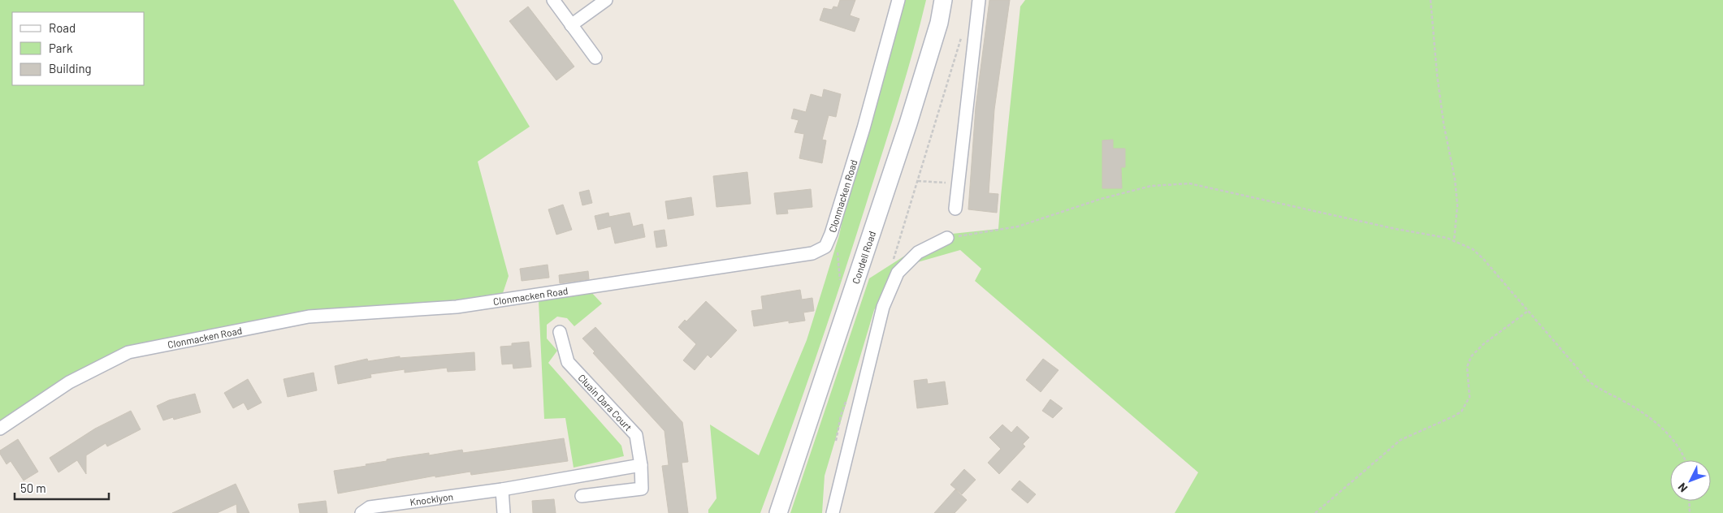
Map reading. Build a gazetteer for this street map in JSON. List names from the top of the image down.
{
  "streets": {
    "main road": ["Condell Road"],
    "street": ["Clonmacken Road", "Cluain Dara Court", "Knocklyon"]
  },
  "crossings": [
    ["Cluain Dara Court", "Knocklyon"]
  ],
  "legend": ["Road", "Park", "Building"],
  "scale_bar": "50 m",
  "north": "bottom left"
}
